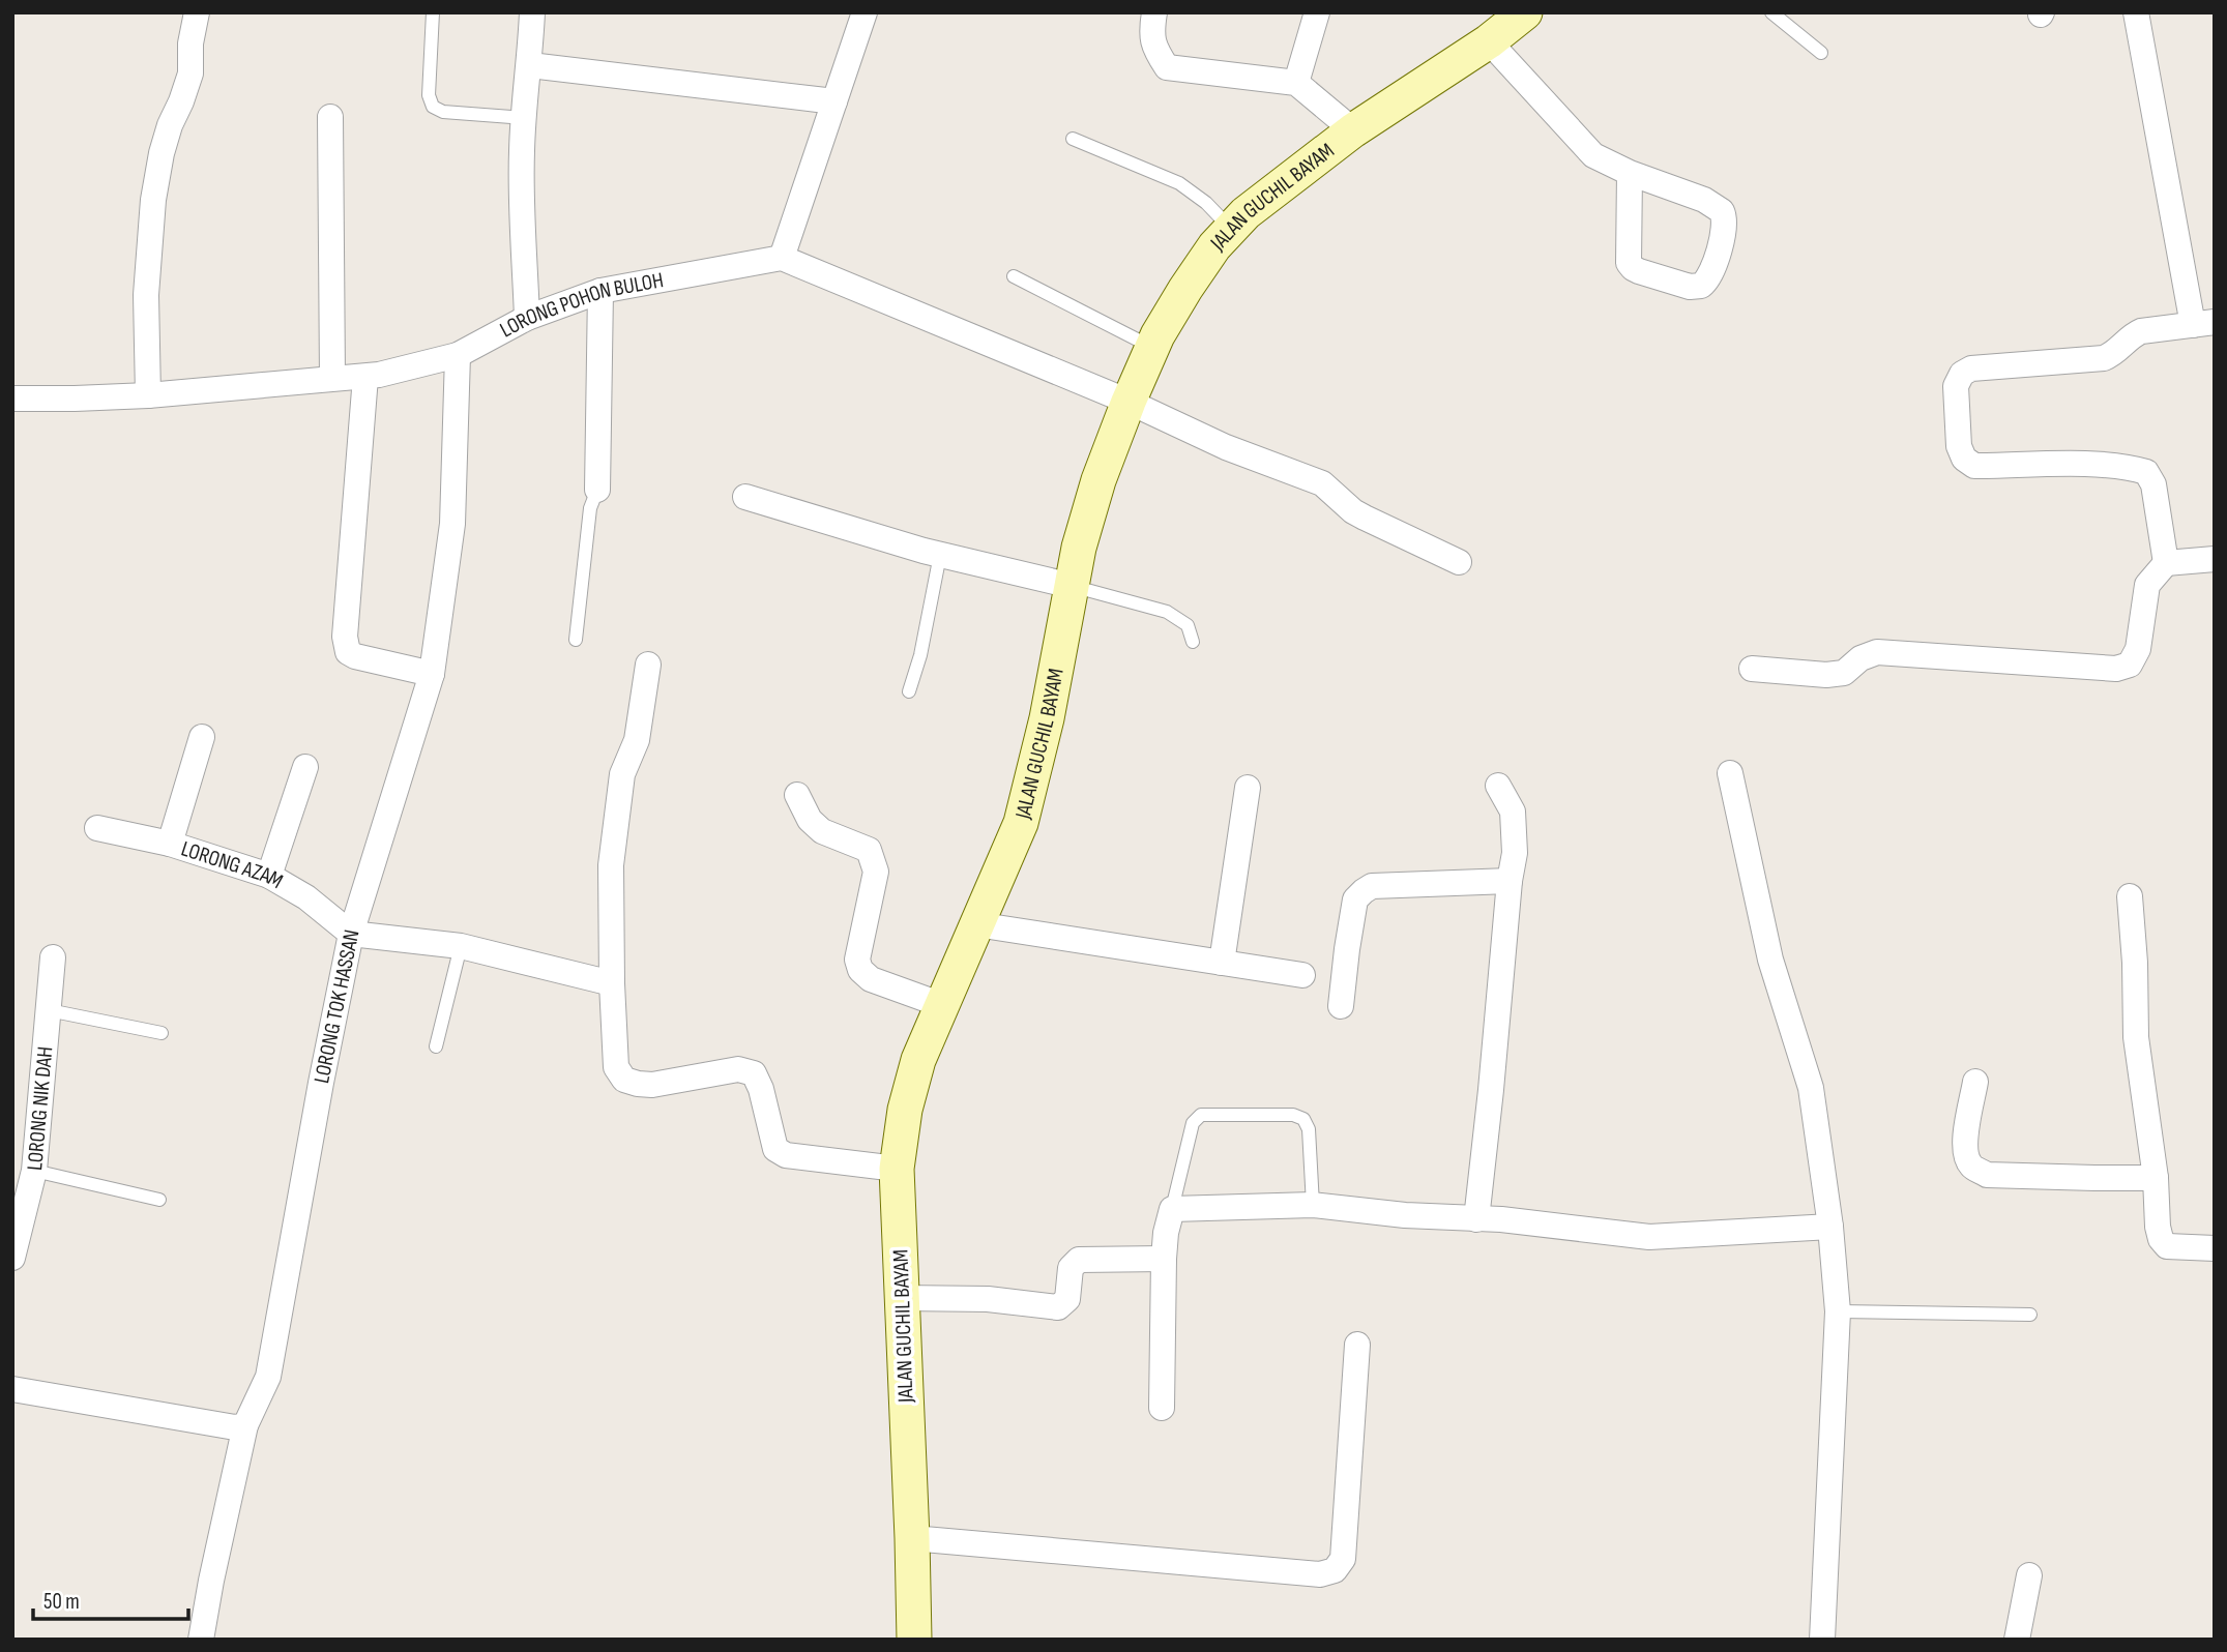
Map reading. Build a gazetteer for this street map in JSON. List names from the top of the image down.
{
  "streets": {
    "main road": ["JALAN GUCHIL BAYAM"],
    "street": [
      "LORONG POHON BULOH",
      "LORONG AZAM",
      "LORONG TOK HASSAN",
      "LORONG NIK DAH"
    ]
  },
  "crossings": [
    ["LORONG POHON BULOH", "LORONG TOK HASSAN"],
    ["LORONG AZAM", "LORONG TOK HASSAN"]
  ],
  "scale_bar": "50 m"
}
